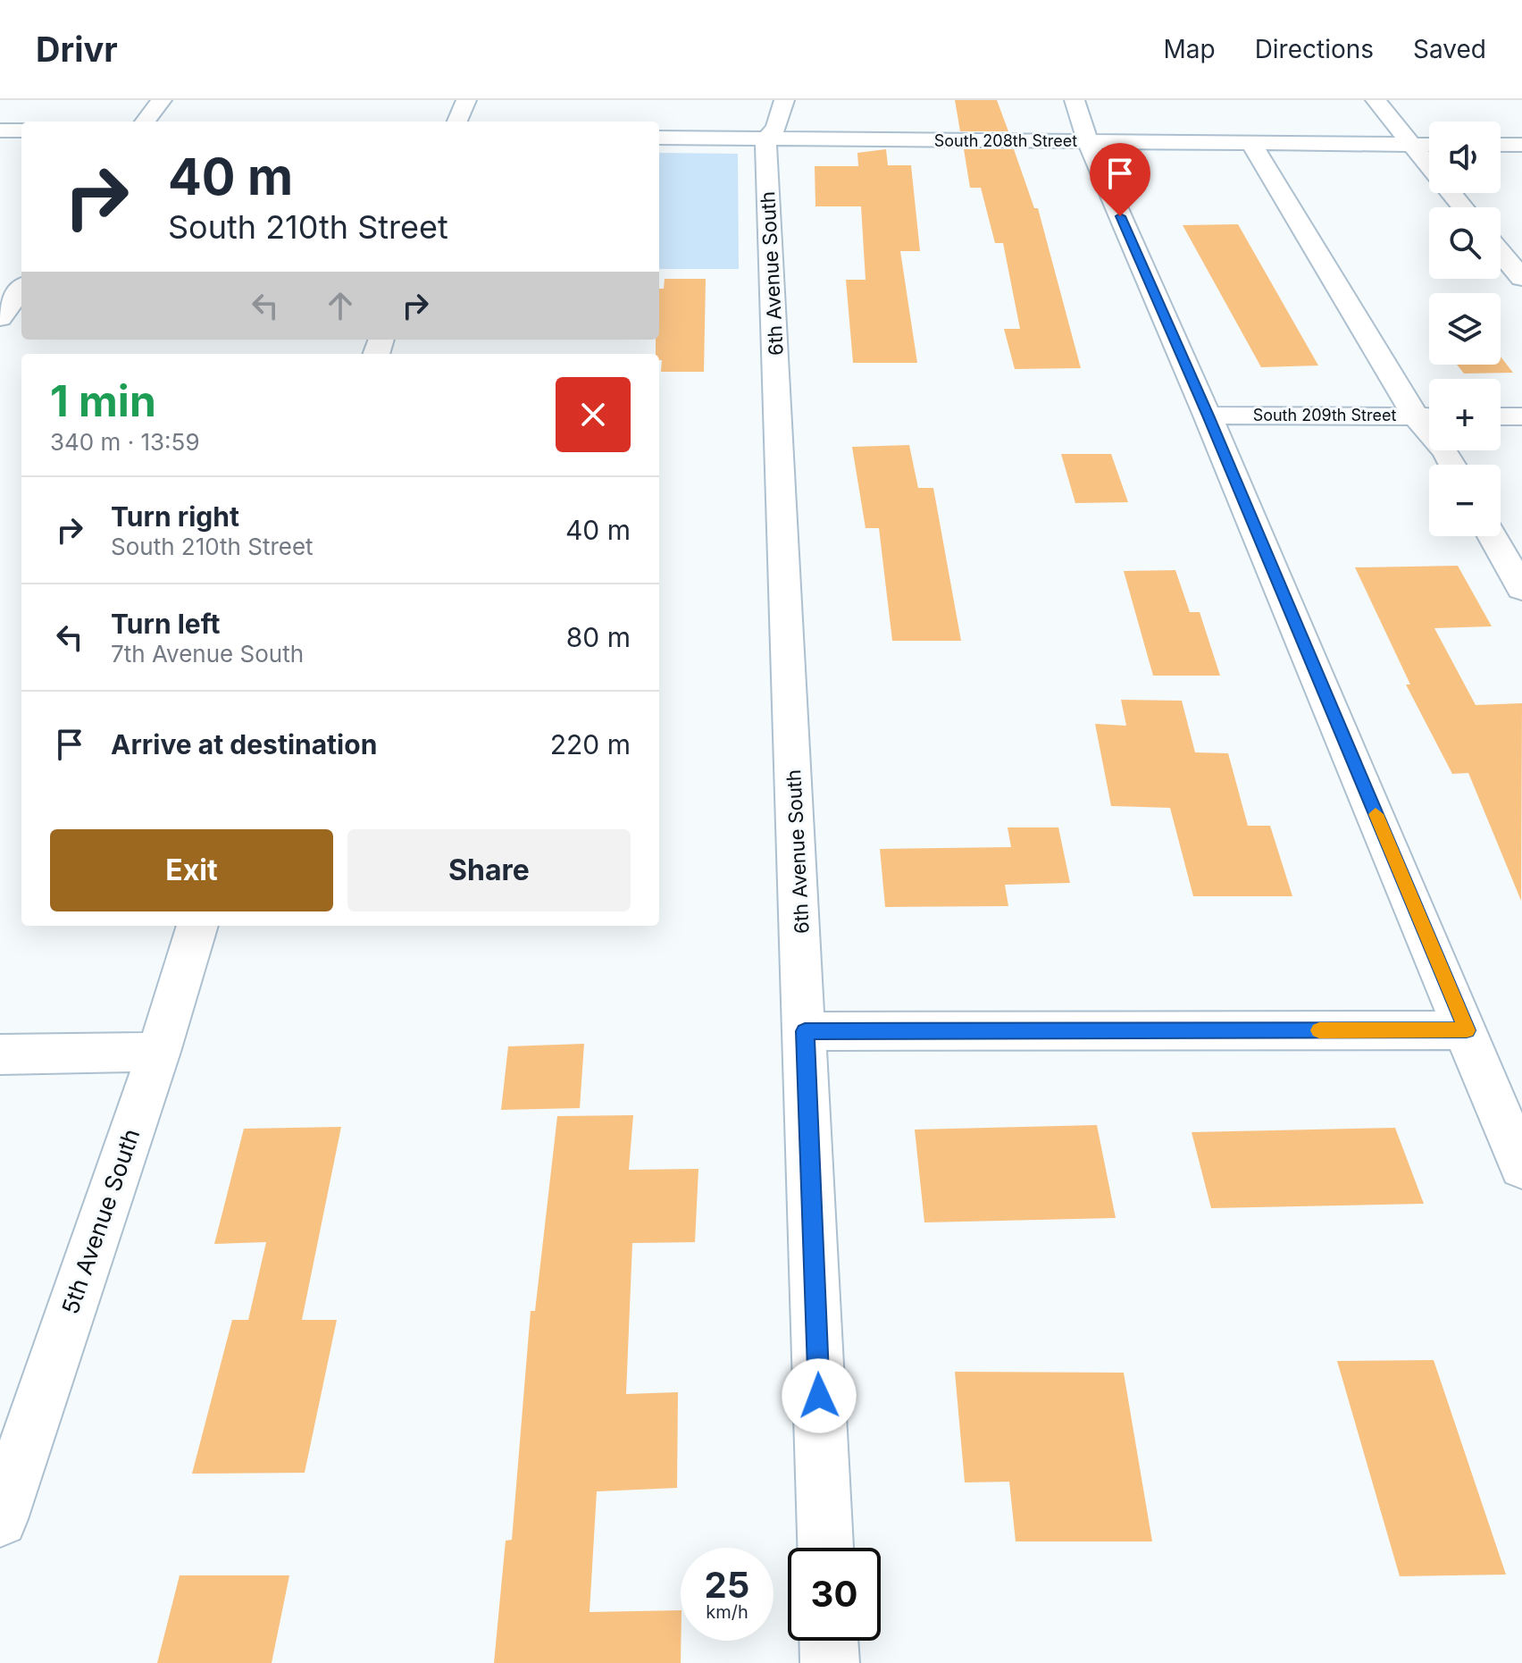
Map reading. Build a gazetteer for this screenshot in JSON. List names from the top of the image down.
{
  "streets": {
    "street": [
      "South 208th Street",
      "6th Avenue South",
      "South 209th Street",
      "5th Avenue South"
    ]
  },
  "crossings": [
    ["South 208th Street", "6th Avenue South"]
  ],
  "page": {
    "header": "Drivr",
    "nav": ["Map", "Directions", "Saved"],
    "map_buttons": ["+", "−"],
    "turn": ["40 m", "South 210th Street"],
    "heading": ["1 min", "340 m · 13:59"],
    "list": [
      {
        "name": "Turn right",
        "note": "South 210th Street",
        "value": "40 m"
      },
      {
        "name": "Turn left",
        "note": "7th Avenue South",
        "value": "80 m"
      },
      {
        "name": "Arrive at destination",
        "value": "220 m"
      }
    ],
    "buttons": ["Exit", "Share"],
    "speed": "25 km/h",
    "limit": "30"
  }
}
